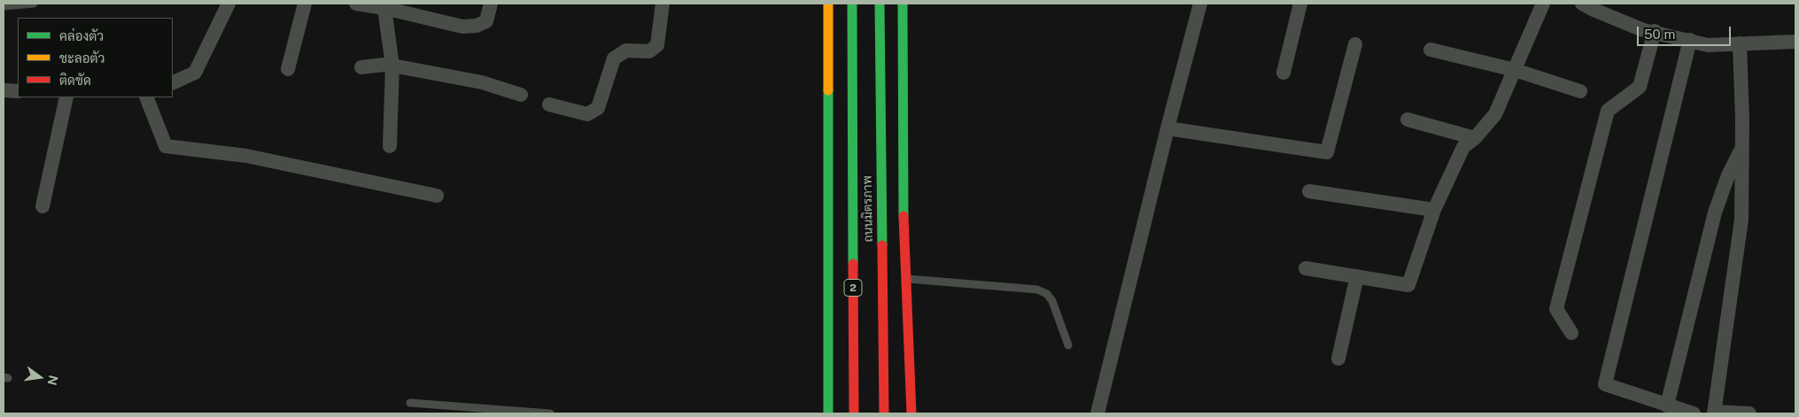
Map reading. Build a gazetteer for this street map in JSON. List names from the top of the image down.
{
  "streets": {
    "highway": ["ถนนมิตรภาพ", "2"]
  },
  "legend": ["คล่องตัว", "ชะลอตัว", "ติดขัด"],
  "scale_bar": "50 m",
  "north": "right"
}
